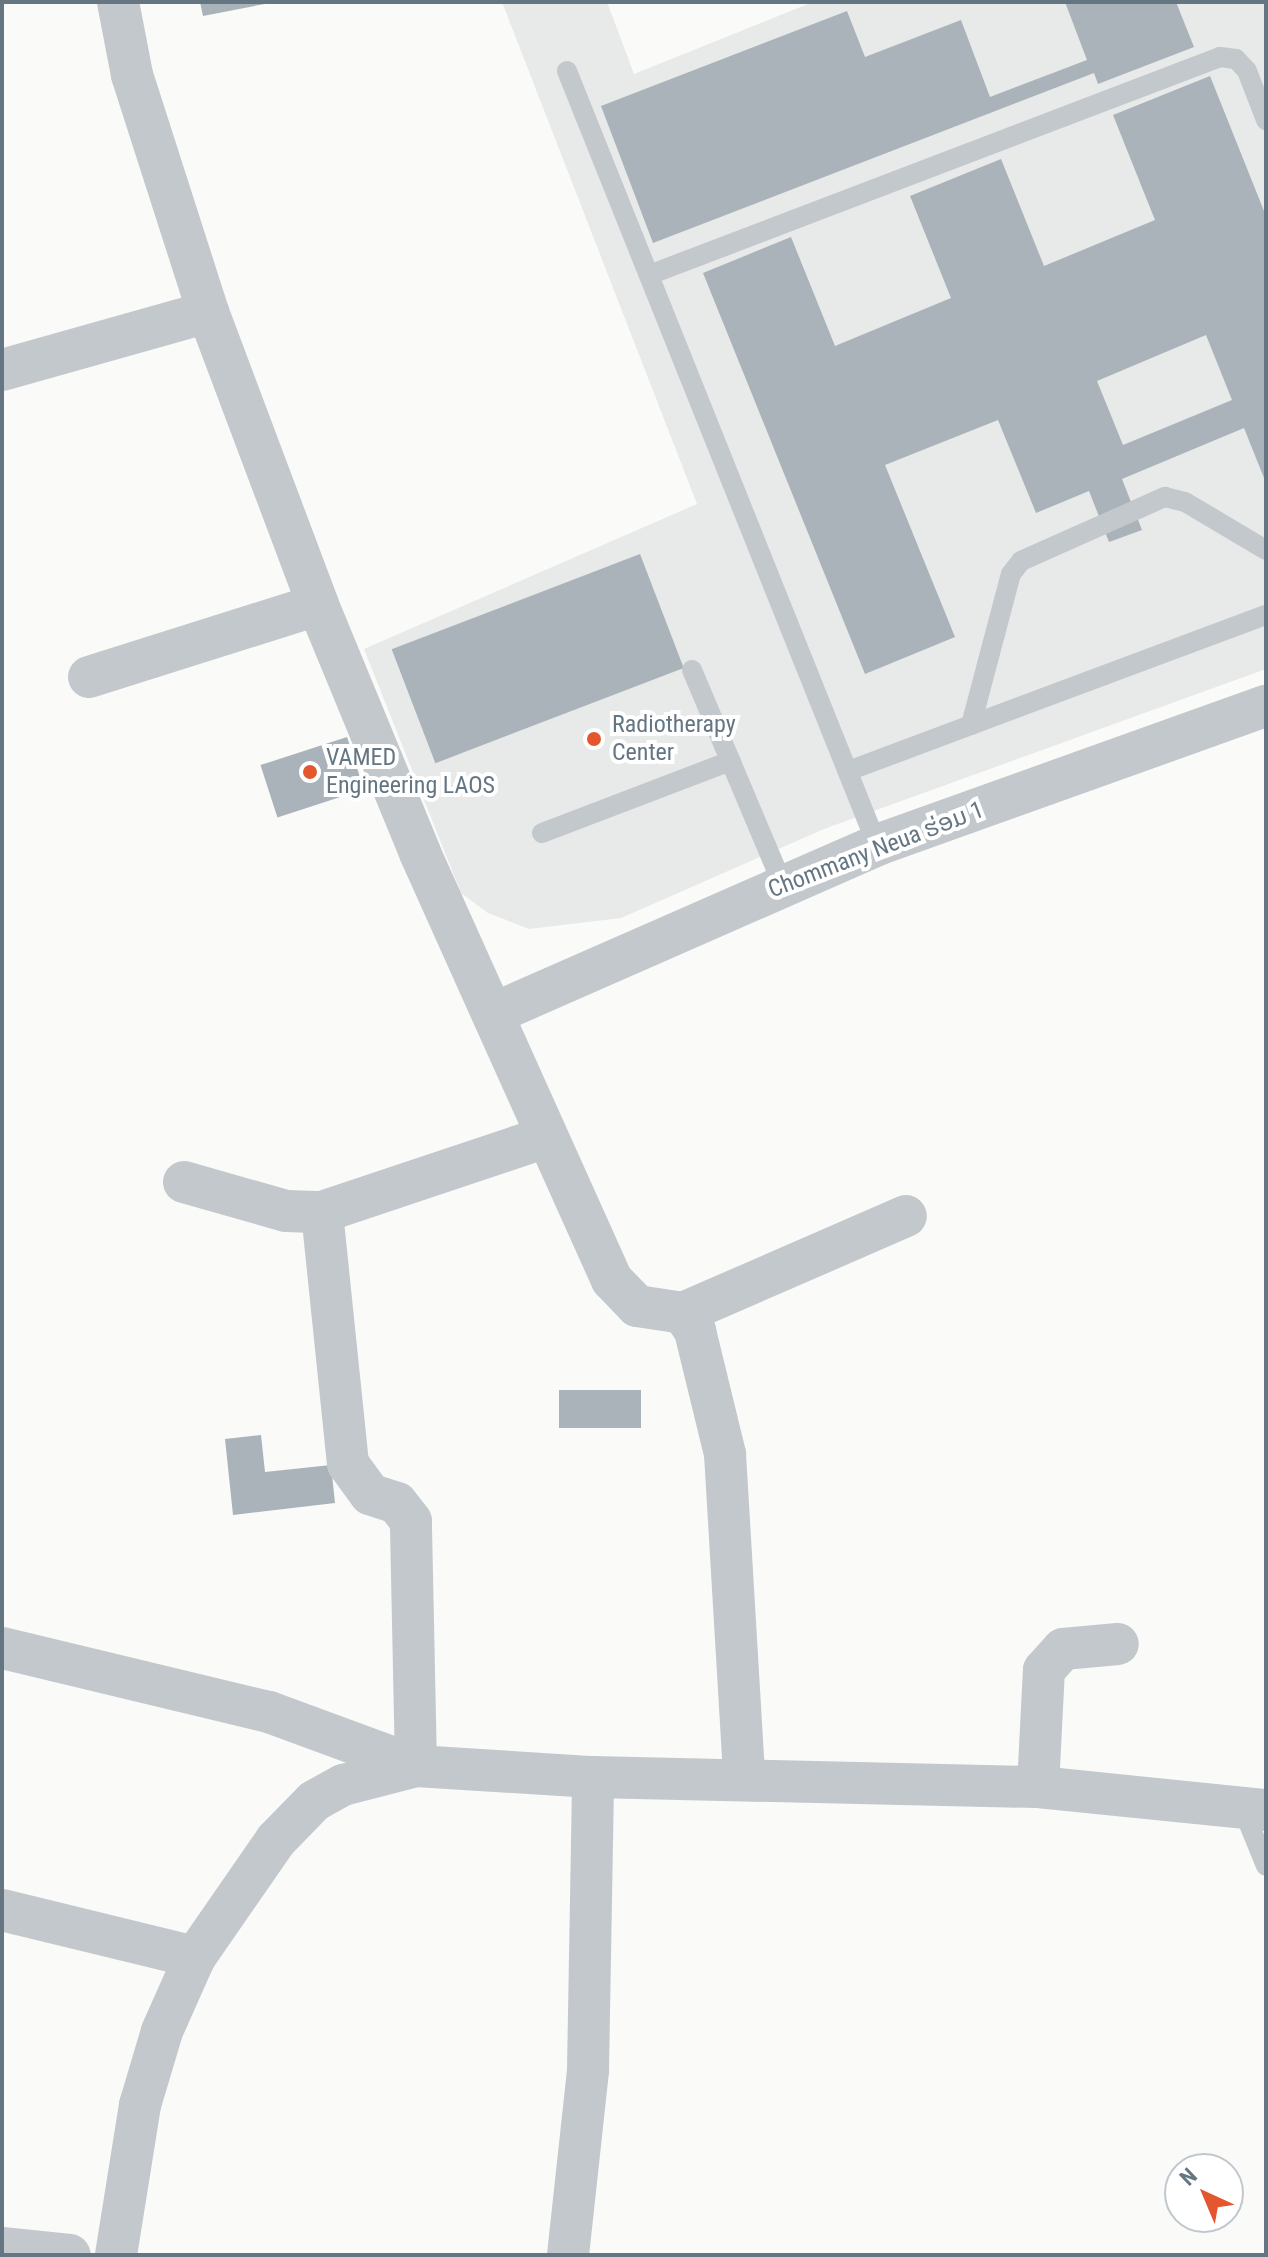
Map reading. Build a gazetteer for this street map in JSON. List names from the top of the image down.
{
  "streets": {
    "street": ["Chommany Neua ຮ່ອມ 1"]
  },
  "places": ["Radiotherapy Center", "VAMED Engineering LAOS"],
  "north": "top left"
}
